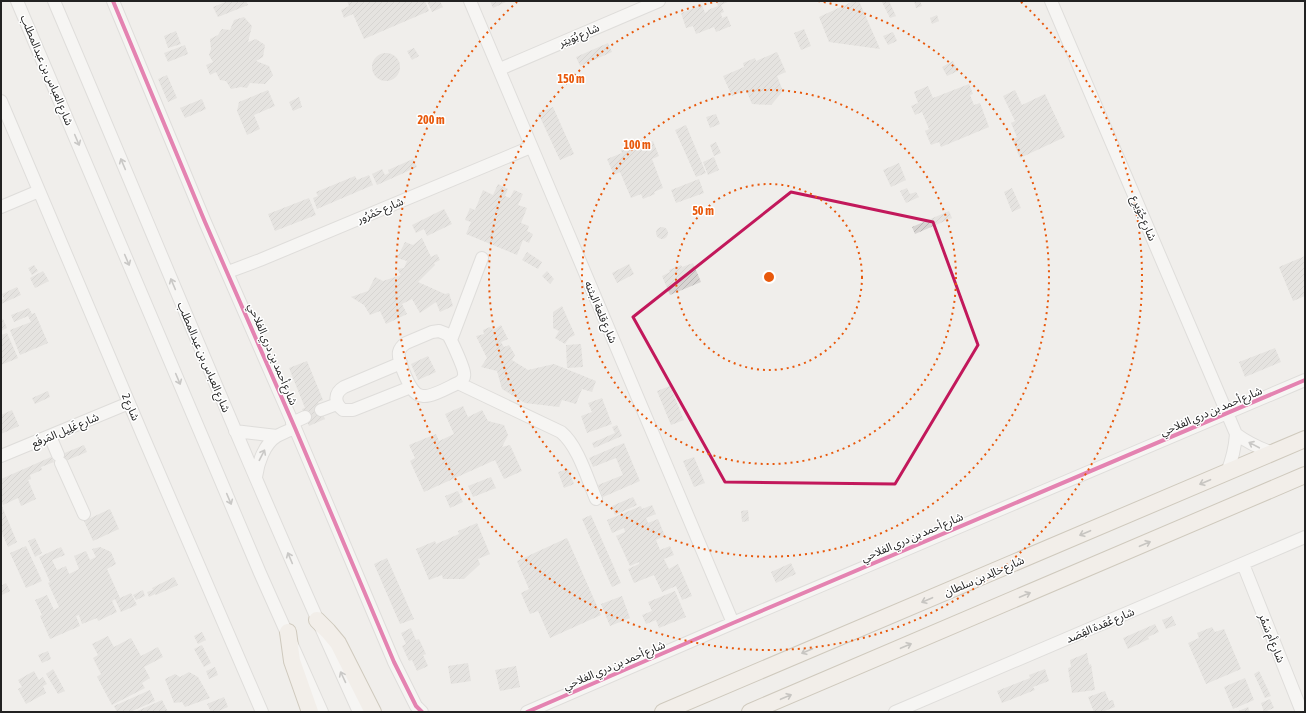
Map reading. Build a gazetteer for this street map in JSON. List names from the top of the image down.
{
  "streets": {
    "main road": ["شارع خالِد بن سلطان"],
    "street": [
      "شارع بُوَيتِر",
      "شارع العباس بن عبدالمطلب",
      "شارع حَمْرُور",
      "شارع جُوَيرِع",
      "شارع قلعة البثنه",
      "شارع أحمد بن دري الفلاحي",
      "شارع 2",
      "شارع غَلِيل المَرفَع",
      "شارع عُقدة القِصَد",
      "شارع أم سَمُر"
    ]
  },
  "crossings": [
    ["شارع بُوَيتِر", "شارع قلعة البثنه"],
    ["شارع حَمْرُور", "شارع قلعة البثنه"],
    ["شارع حَمْرُور", "شارع أحمد بن دري الفلاحي"],
    ["شارع جُوَيرِع", "شارع أحمد بن دري الفلاحي"],
    ["شارع قلعة البثنه", "شارع أحمد بن دري الفلاحي"],
    ["شارع 2", "شارع غَلِيل المَرفَع"],
    ["شارع عُقدة القِصَد", "شارع أم سَمُر"]
  ],
  "rings": [
    "150 m",
    "200 m",
    "100 m",
    "50 m"
  ]
}
